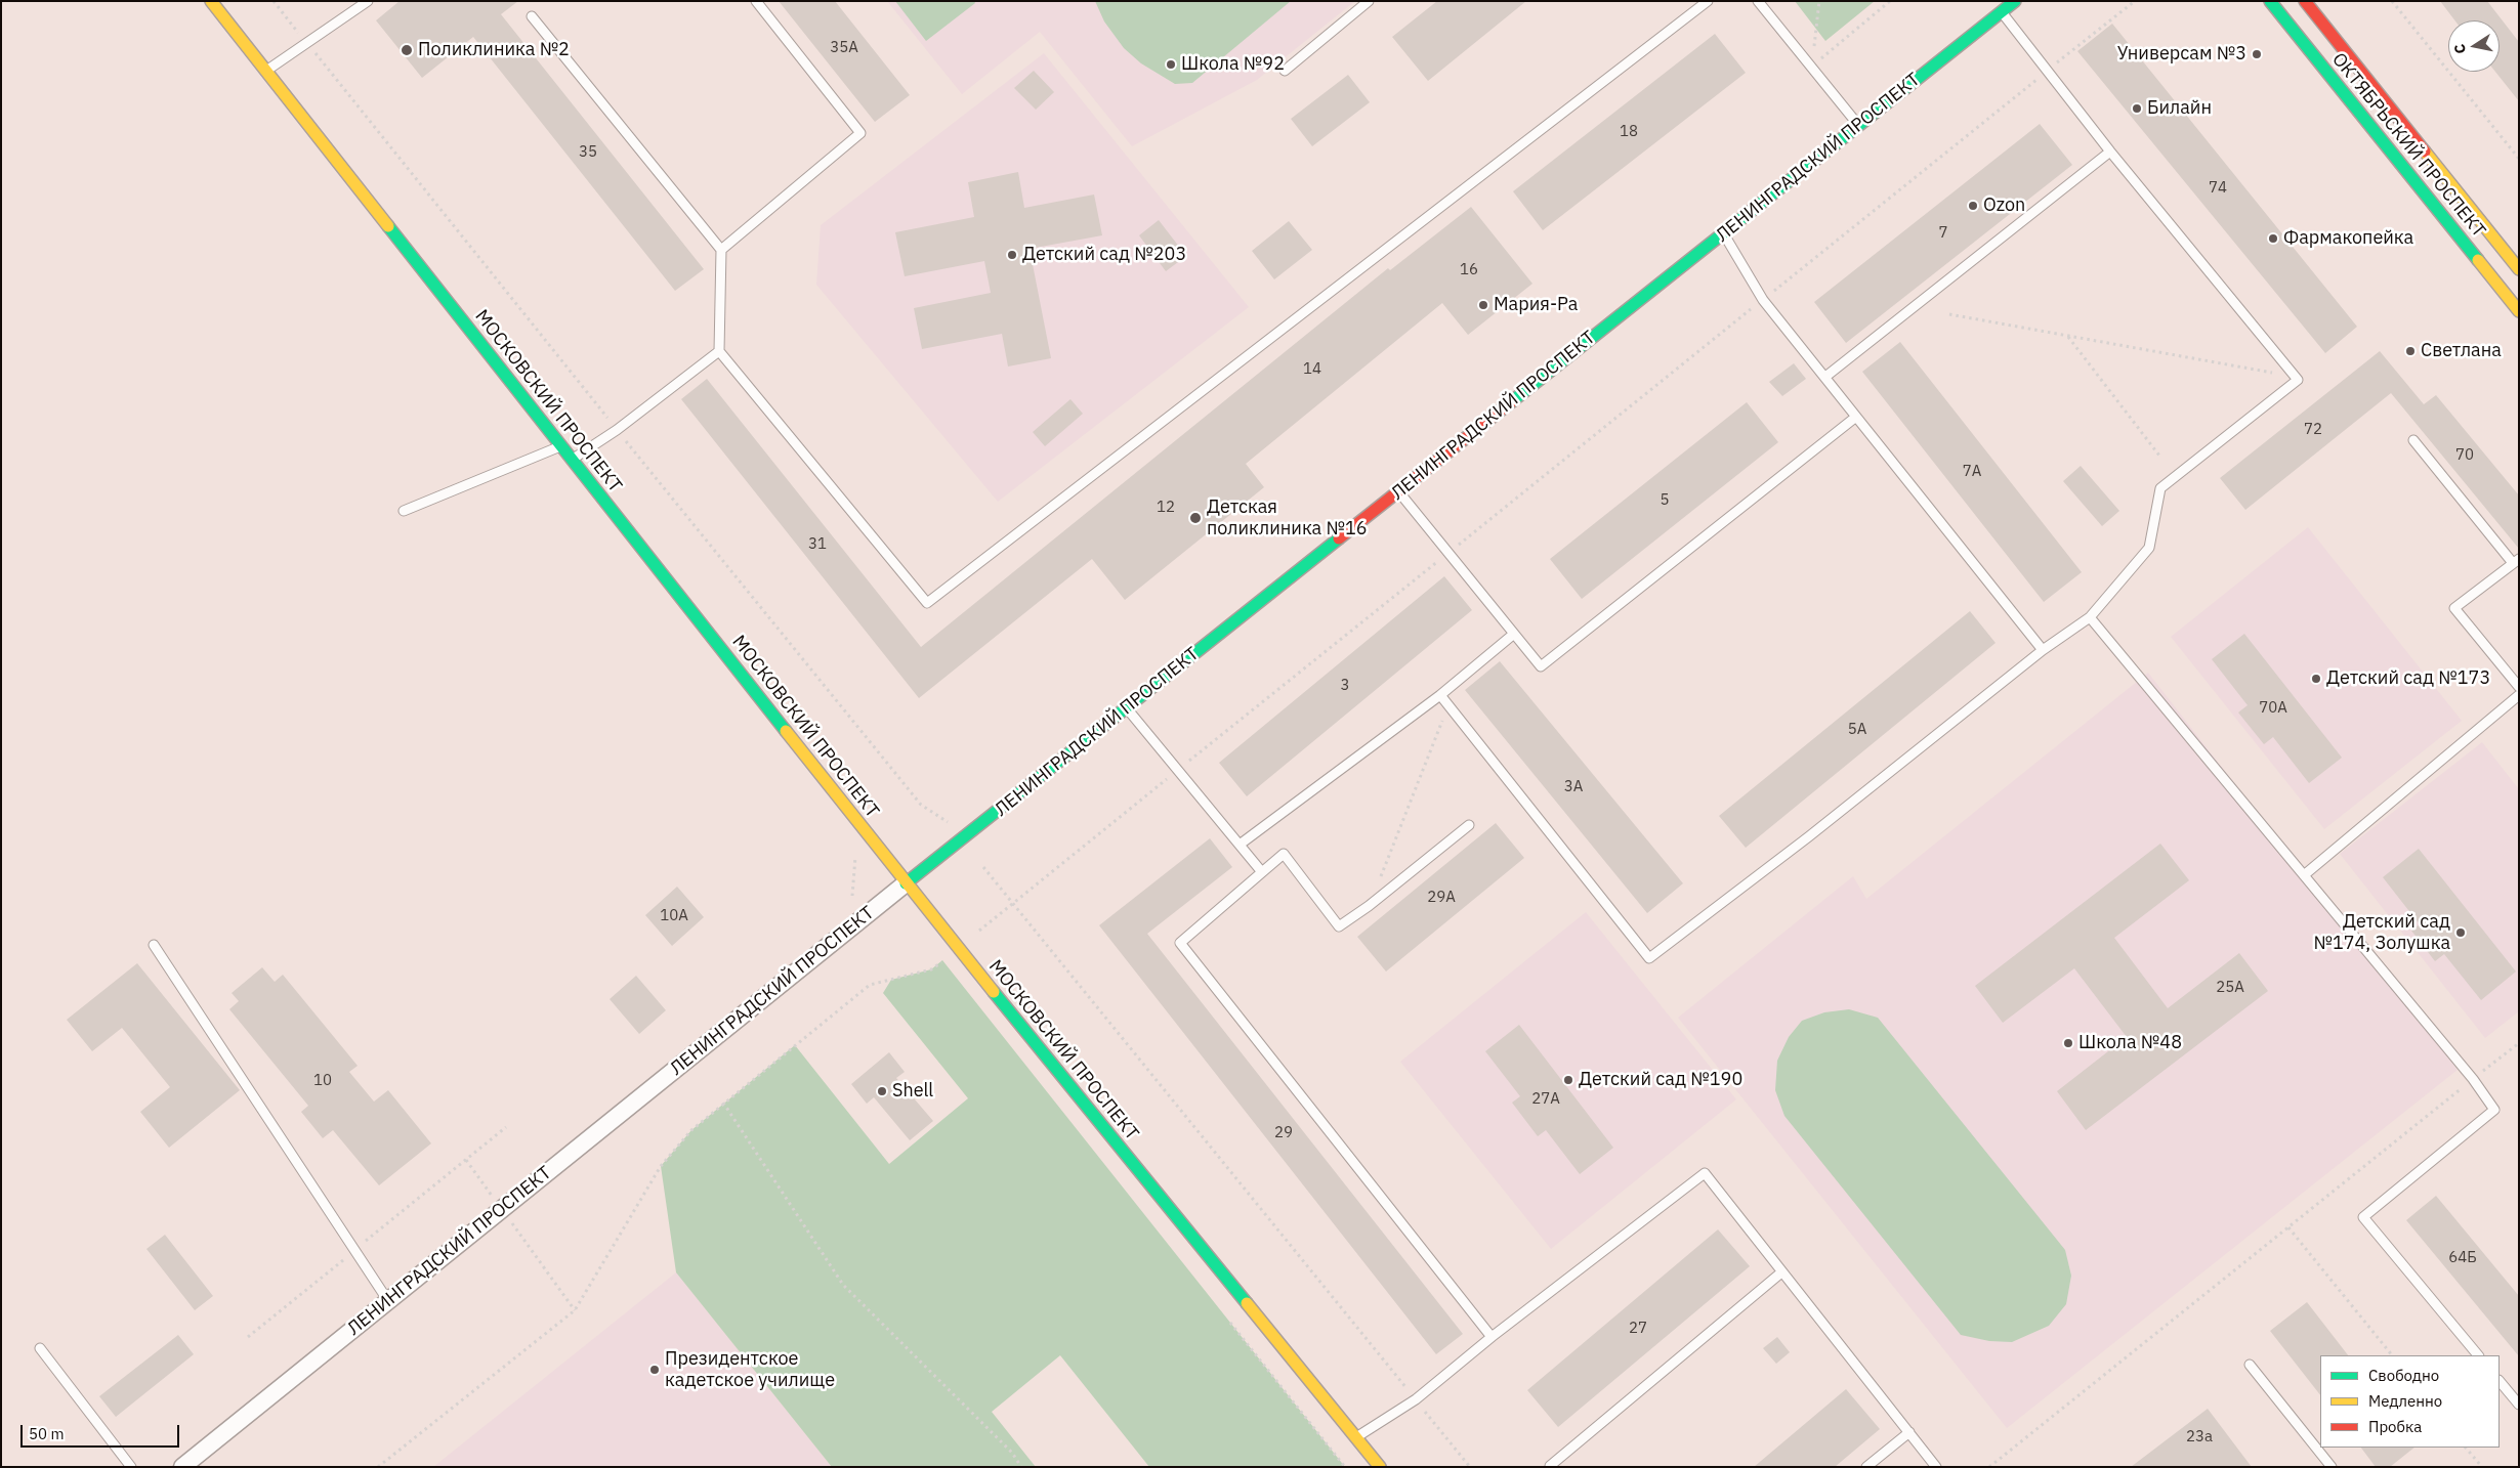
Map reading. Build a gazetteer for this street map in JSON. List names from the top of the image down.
{
  "streets": {
    "street": ["ОКТЯБРЬСКИЙ ПРОСПЕКТ", "ЛЕНИНГРАДСКИЙ ПРОСПЕКТ", "МОСКОВСКИЙ ПРОСПЕКТ"]
  },
  "crossings": [
    ["ЛЕНИНГРАДСКИЙ ПРОСПЕКТ", "МОСКОВСКИЙ ПРОСПЕКТ"]
  ],
  "places": [
    "Поликлиника №2",
    "Универсам №3",
    "Школа №92",
    "Билайн",
    "Ozon",
    "Фармакопейка",
    "Детский сад №203",
    "Мария-Ра",
    "Светлана",
    "Детская поликлиника №16",
    "Детский сад №173",
    "Детский сад №174, Золушка",
    "Школа №48",
    "Детский сад №190",
    "Shell",
    "Президентское кадетское училище"
  ],
  "house_numbers": [
    "35А",
    "18",
    "35",
    "74",
    "7",
    "16",
    "14",
    "72",
    "70",
    "7А",
    "5",
    "12",
    "31",
    "3",
    "70А",
    "5А",
    "3А",
    "29А",
    "10А",
    "25А",
    "10",
    "27А",
    "29",
    "64Б",
    "27",
    "23а"
  ],
  "legend": ["Свободно", "Медленно", "Пробка"],
  "scale_bar": "50 m",
  "north": "left"
}
